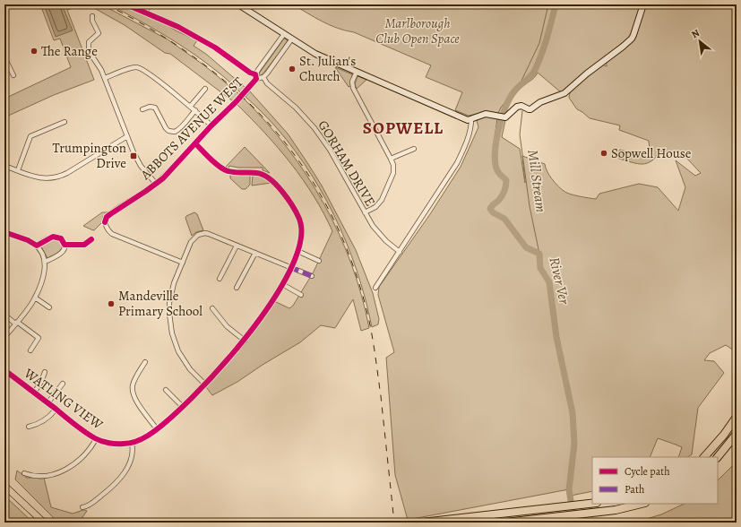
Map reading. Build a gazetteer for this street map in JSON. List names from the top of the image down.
{
  "streets": {
    "street": ["ABBOTS AVENUE WEST", "GORHAM DRIVE", "WATLING VIEW"]
  },
  "districts": ["SOPWELL"],
  "water": ["Mill Stream", "River Ver"],
  "parks": ["Marlborough Club Open Space"],
  "places": {
    "other": [
      "The Range",
      "St. Julian's Church",
      "Sopwell House",
      "Mandeville Primary School"
    ],
    "transit": ["Trumpington Drive"]
  },
  "legend": ["Cycle path", "Path"],
  "north": "top left"
}
